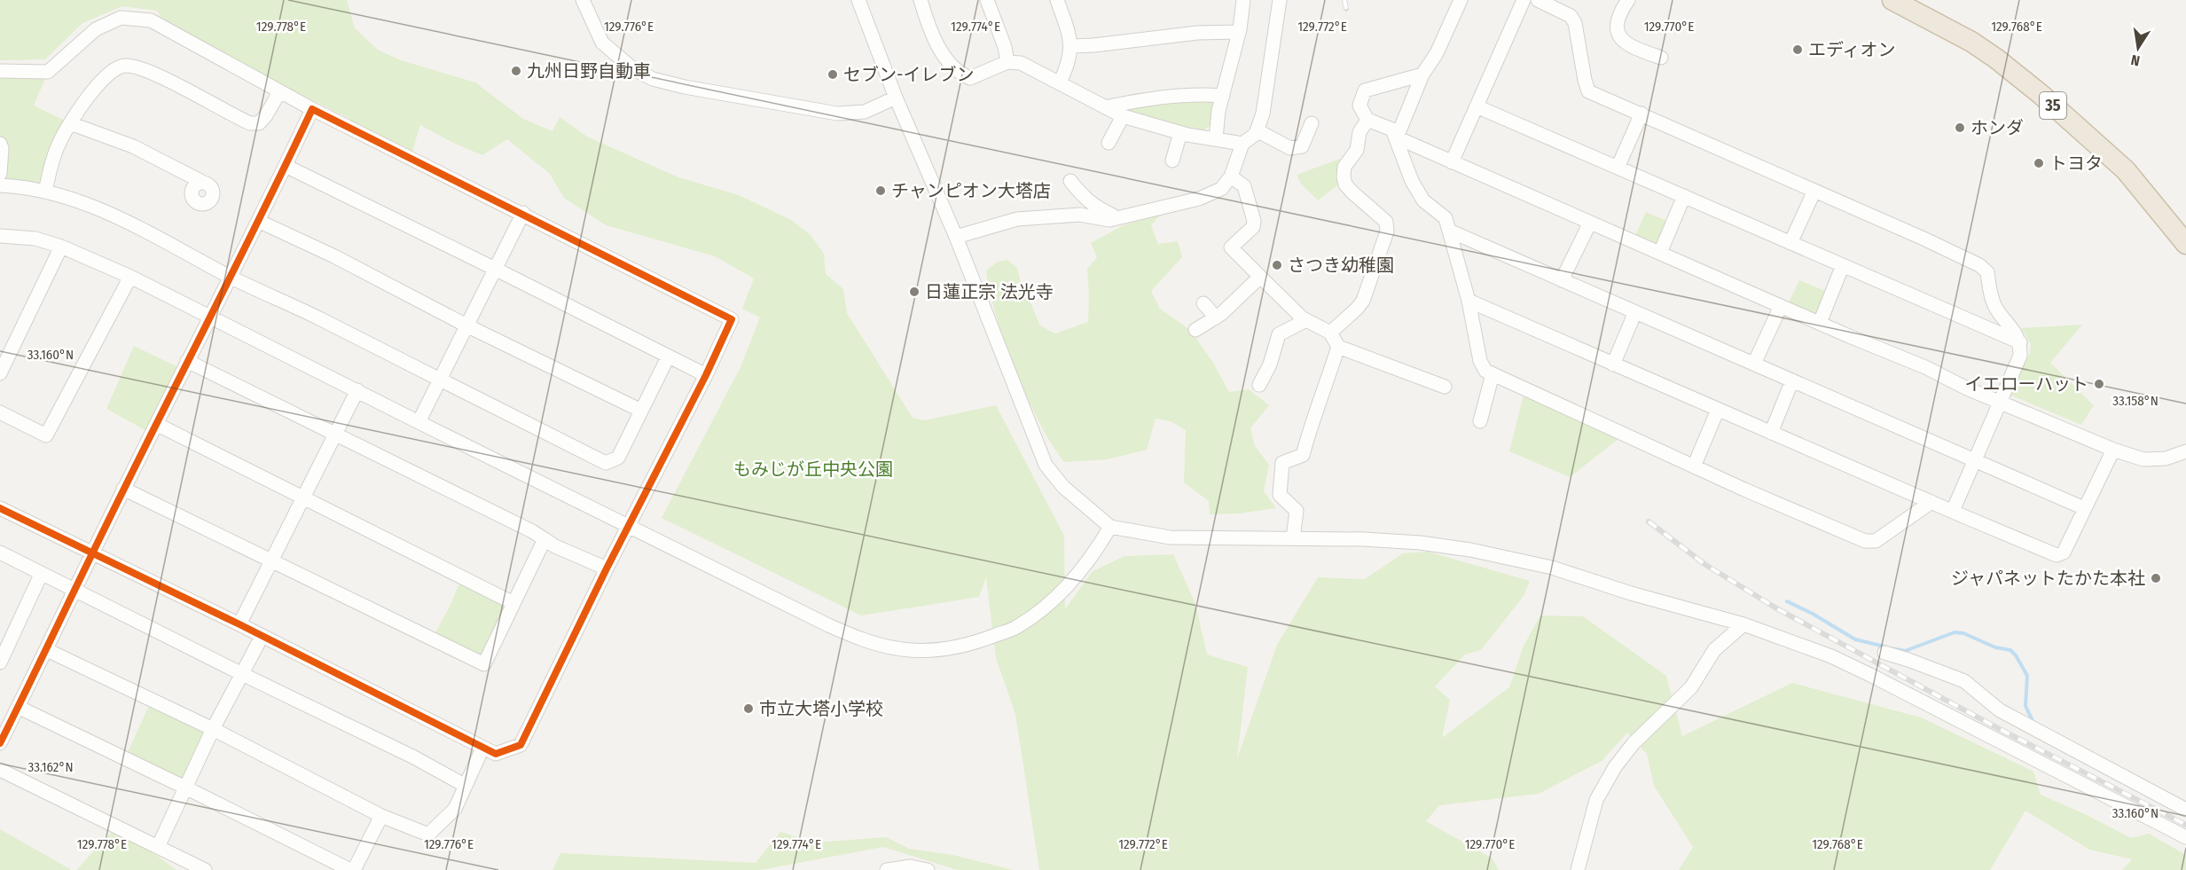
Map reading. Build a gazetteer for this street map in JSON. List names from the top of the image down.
{
  "streets": {
    "highway": ["35"]
  },
  "parks": ["もみじが丘中央公園"],
  "places": [
    "エディオン",
    "九州日野自動車",
    "セブン-イレブン",
    "ホンダ",
    "トヨタ",
    "チャンピオン大塔店",
    "さつき幼稚園",
    "日蓮正宗 法光寺",
    "イエローハット",
    "ジャパネットたかた本社",
    "市立大塔小学校"
  ],
  "north": "bottom",
  "coordinates": [
    "129.778°E",
    "129.776°E",
    "129.774°E",
    "129.772°E",
    "129.770°E",
    "129.768°E",
    "33.160°N",
    "33.158°N",
    "33.162°N"
  ]
}
